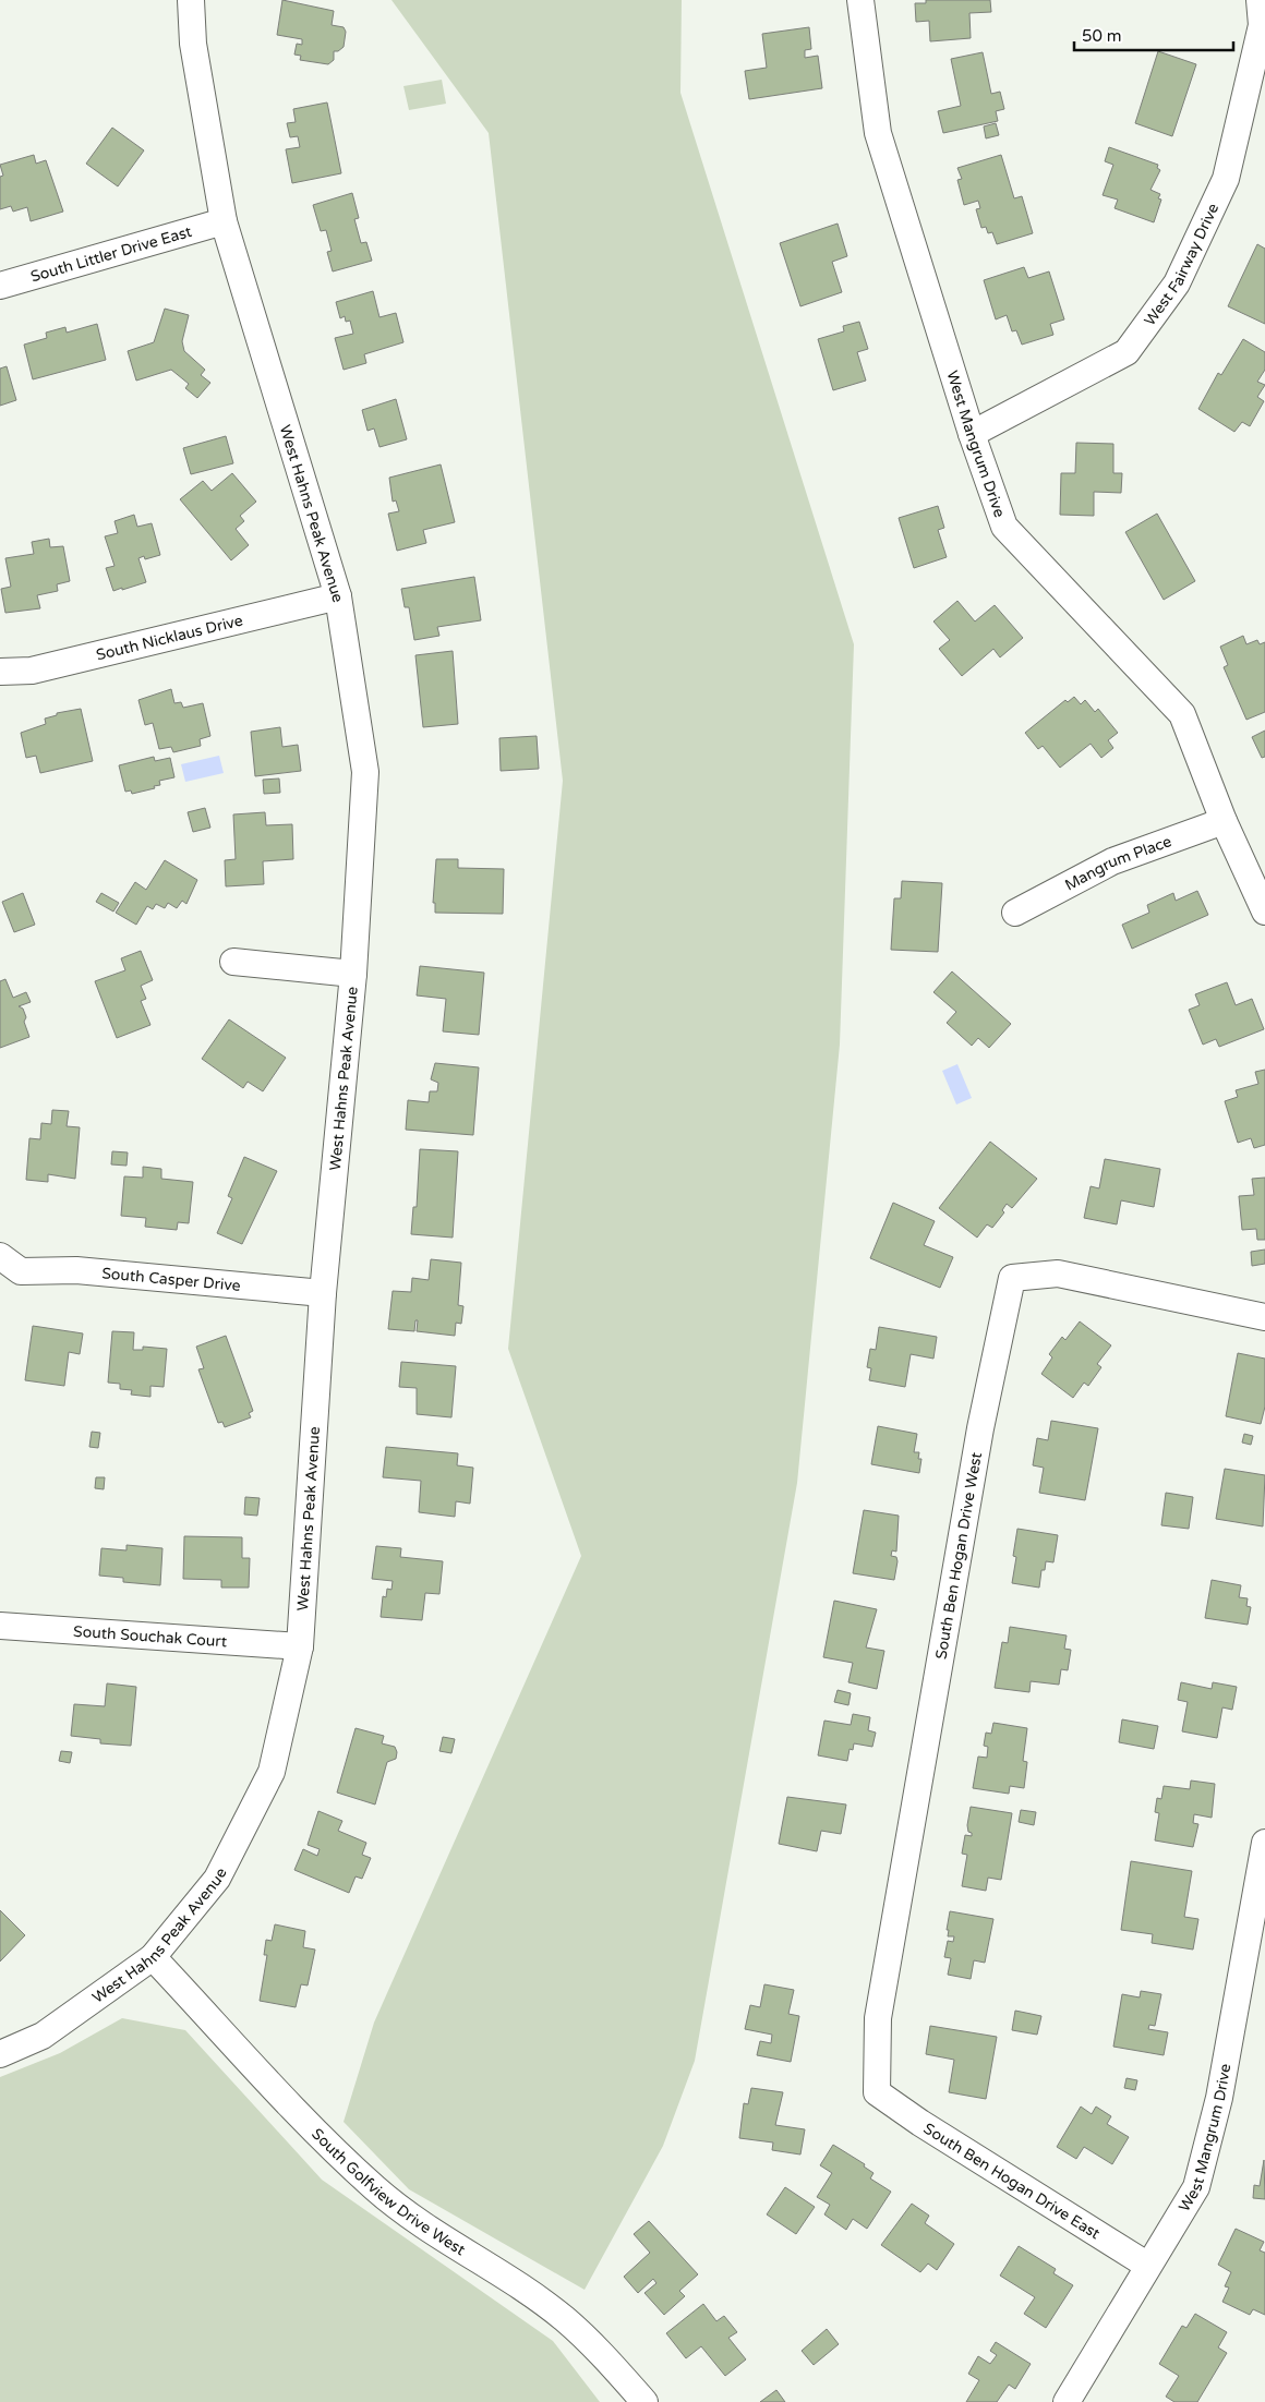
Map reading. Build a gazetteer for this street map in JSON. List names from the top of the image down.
{
  "streets": {
    "street": [
      "South Littler Drive East",
      "West Fairway Drive",
      "West Mangrum Drive",
      "West Hahns Peak Avenue",
      "South Nicklaus Drive",
      "Mangrum Place",
      "South Casper Drive",
      "South Ben Hogan Drive West",
      "South Souchak Court",
      "South Ben Hogan Drive East",
      "South Golfview Drive West"
    ]
  },
  "crossings": [
    ["South Littler Drive East", "West Hahns Peak Avenue"],
    ["West Fairway Drive", "West Mangrum Drive"],
    ["West Mangrum Drive", "Mangrum Place"],
    ["West Mangrum Drive", "South Ben Hogan Drive East"],
    ["West Hahns Peak Avenue", "South Nicklaus Drive"],
    ["West Hahns Peak Avenue", "South Casper Drive"],
    ["West Hahns Peak Avenue", "South Souchak Court"],
    ["West Hahns Peak Avenue", "South Golfview Drive West"],
    ["South Ben Hogan Drive West", "South Ben Hogan Drive East"]
  ],
  "scale_bar": "50 m"
}
